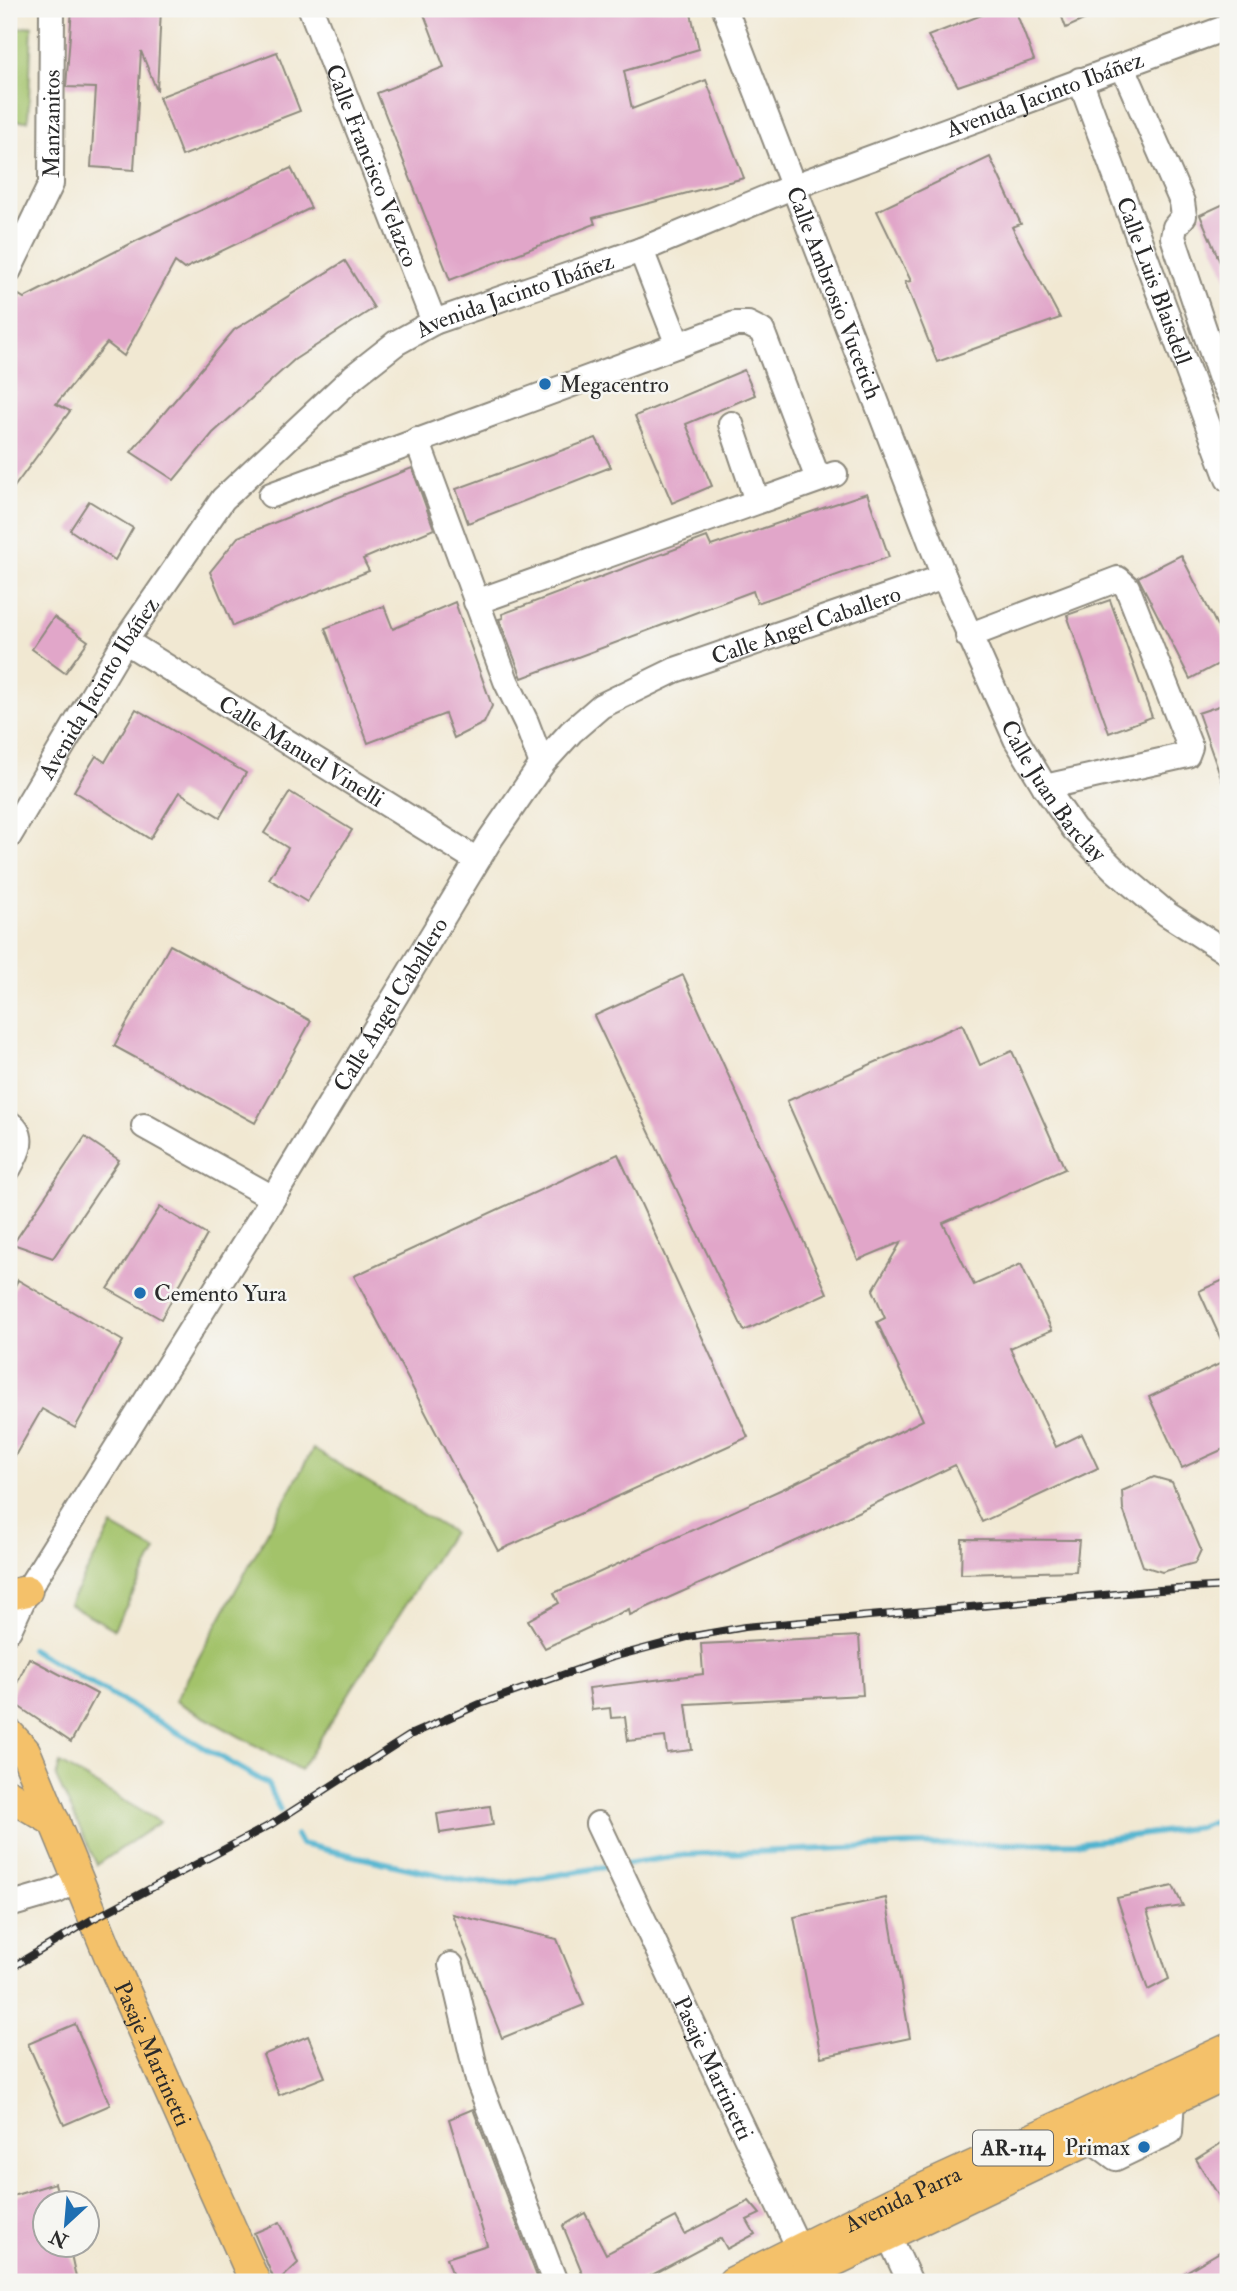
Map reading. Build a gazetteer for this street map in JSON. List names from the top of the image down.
{
  "streets": {
    "main road": ["Pasaje Martinetti", "AR-114", "Avenida Parra"],
    "street": [
      "Avenida Jacinto Ibáñez",
      "Manzanitos",
      "Calle Francisco Velazco",
      "Calle Luis Blaisdell",
      "Calle Ambrosio Vucetich",
      "Calle Ángel Caballero",
      "Calle Manuel Vinelli",
      "Calle Juan Barclay"
    ]
  },
  "crossings": [
    ["Avenida Jacinto Ibáñez", "Calle Francisco Velazco"],
    ["Avenida Jacinto Ibáñez", "Calle Luis Blaisdell"],
    ["Avenida Jacinto Ibáñez", "Calle Ambrosio Vucetich"],
    ["Avenida Jacinto Ibáñez", "Calle Manuel Vinelli"],
    ["Calle Ambrosio Vucetich", "Calle Ángel Caballero"],
    ["Calle Ambrosio Vucetich", "Calle Juan Barclay"],
    ["Calle Ángel Caballero", "Calle Manuel Vinelli"],
    ["Calle Ángel Caballero", "Calle Juan Barclay"],
    ["Pasaje Martinetti", "Avenida Parra"]
  ],
  "places": ["Megacentro", "Cemento Yura", "Primax"],
  "north": "bottom left"
}
